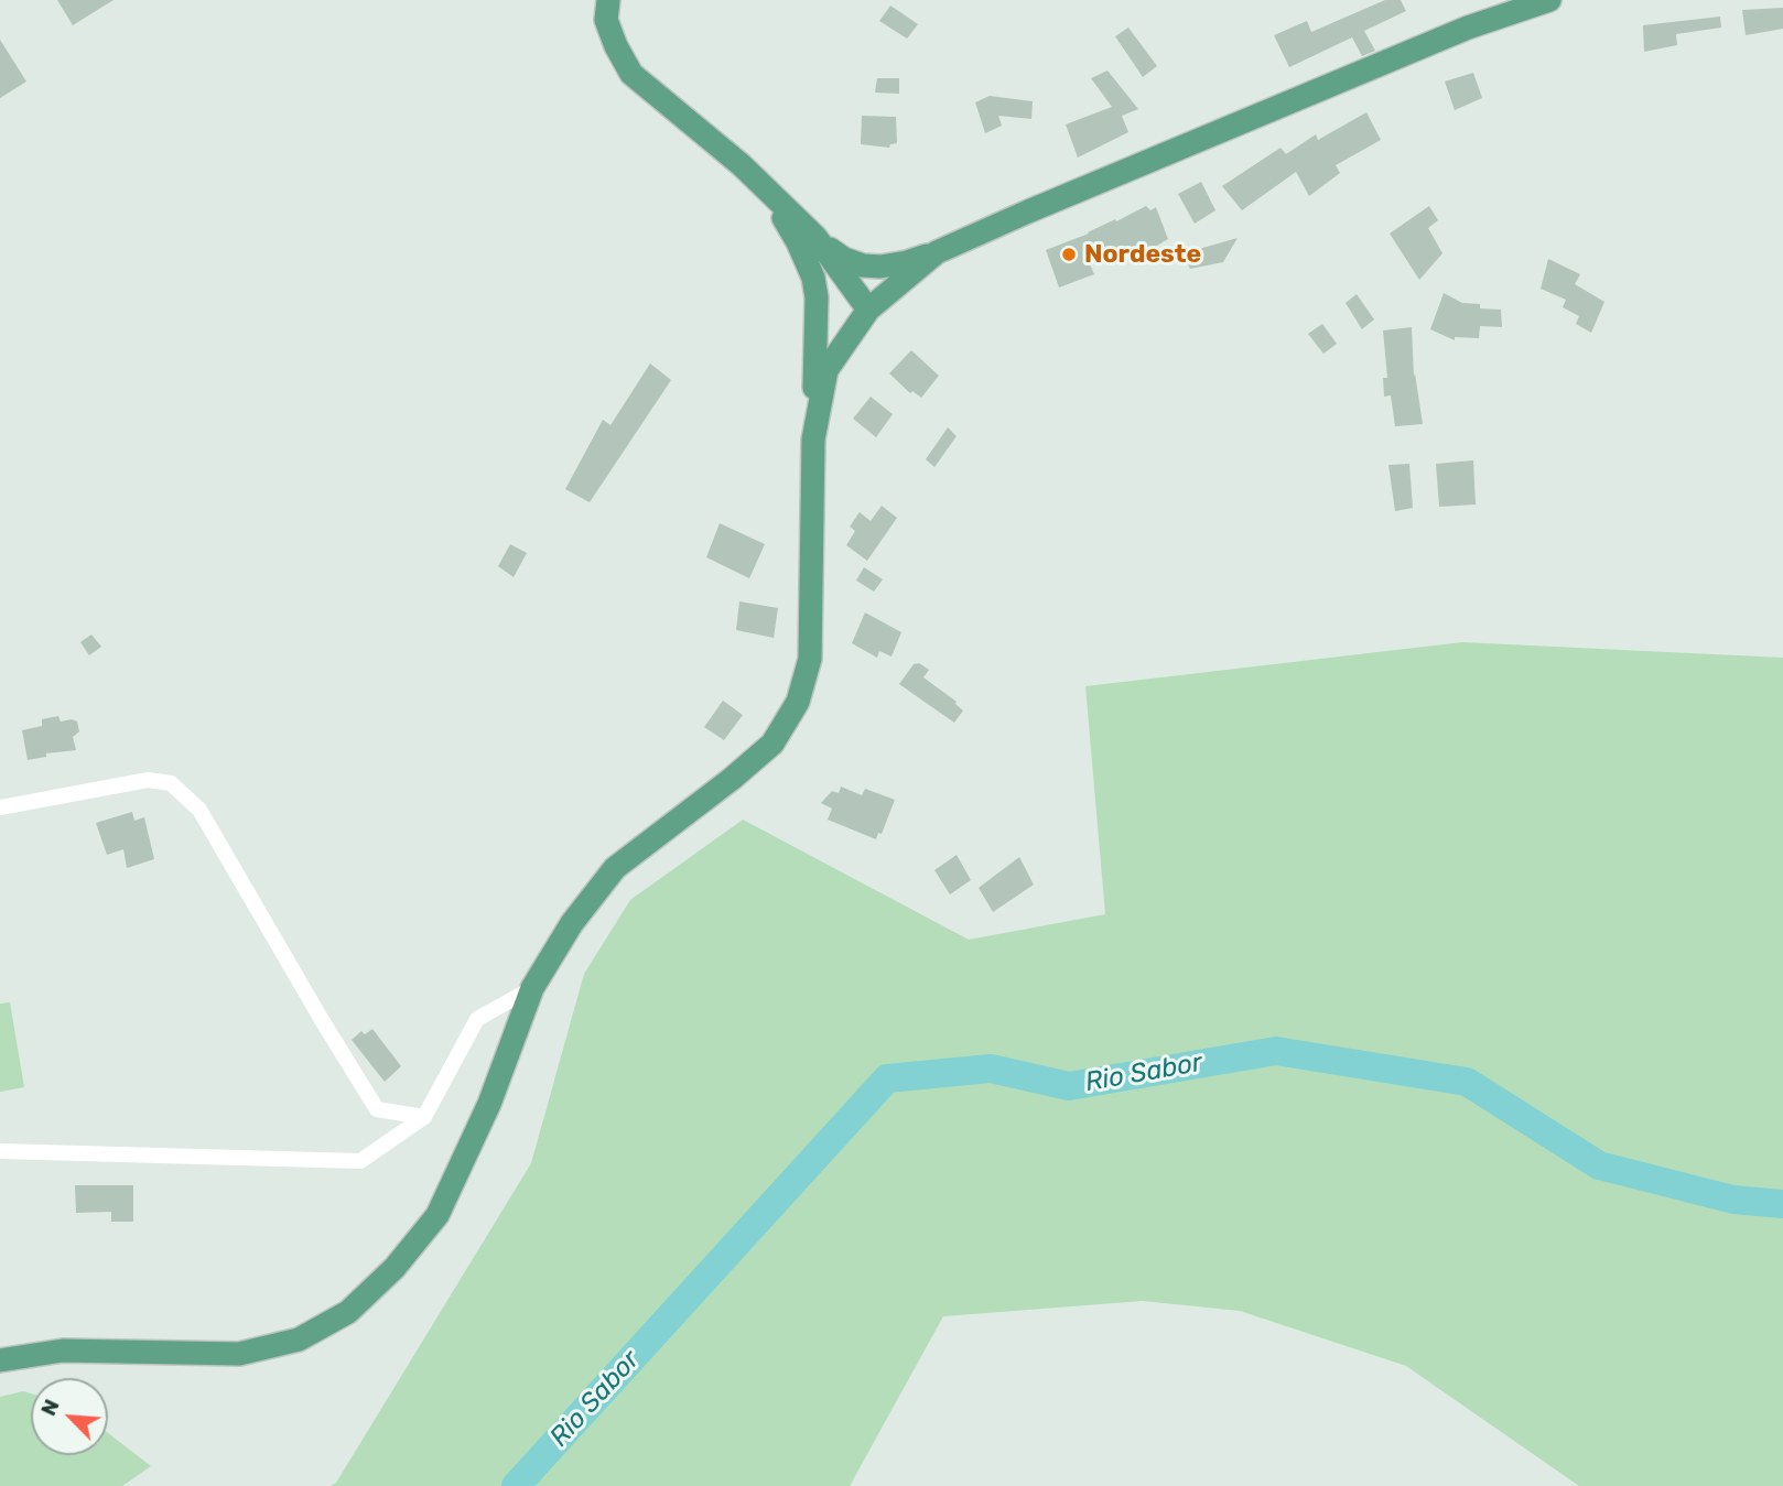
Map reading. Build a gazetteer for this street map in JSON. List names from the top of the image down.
{
  "water": ["Rio Sabor"],
  "places": ["Nordeste"],
  "north": "top left"
}
